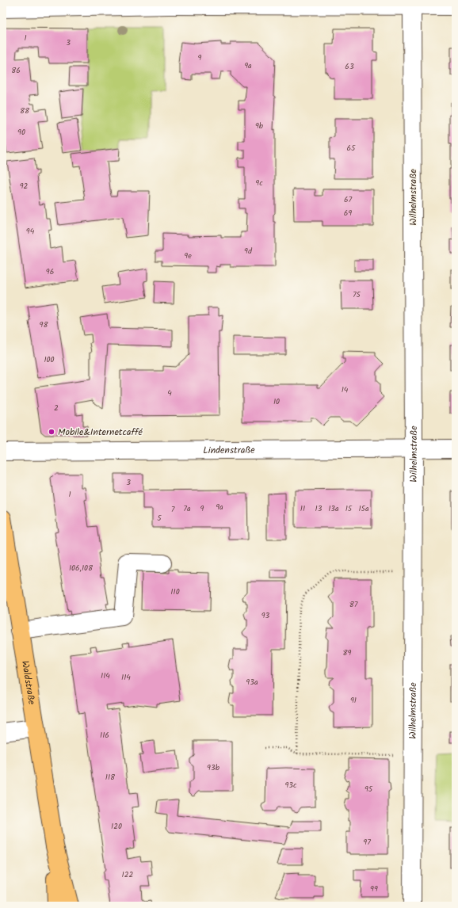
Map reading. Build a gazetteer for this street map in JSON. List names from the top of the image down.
{
  "streets": {
    "main road": ["Waldstraße"],
    "street": ["Wilhelmstraße", "Lindenstraße"]
  },
  "crossings": [
    ["Wilhelmstraße", "Lindenstraße"]
  ],
  "places": ["Mobile&Internetcaffé"],
  "house_numbers": [
    "1",
    "3",
    "9",
    "9a",
    "63",
    "86",
    "88",
    "9b",
    "90",
    "65",
    "9c",
    "92",
    "67",
    "69",
    "94",
    "9d",
    "9e",
    "96",
    "75",
    "98",
    "100",
    "14",
    "4",
    "10",
    "2",
    "3",
    "1",
    "9a",
    "7a",
    "9",
    "11",
    "13",
    "13a",
    "15",
    "15a",
    "7",
    "5",
    "106,108",
    "110",
    "87",
    "93",
    "89",
    "114",
    "114",
    "93a",
    "91",
    "116",
    "93b",
    "118",
    "93c",
    "95",
    "120",
    "97",
    "122",
    "99"
  ]
}
